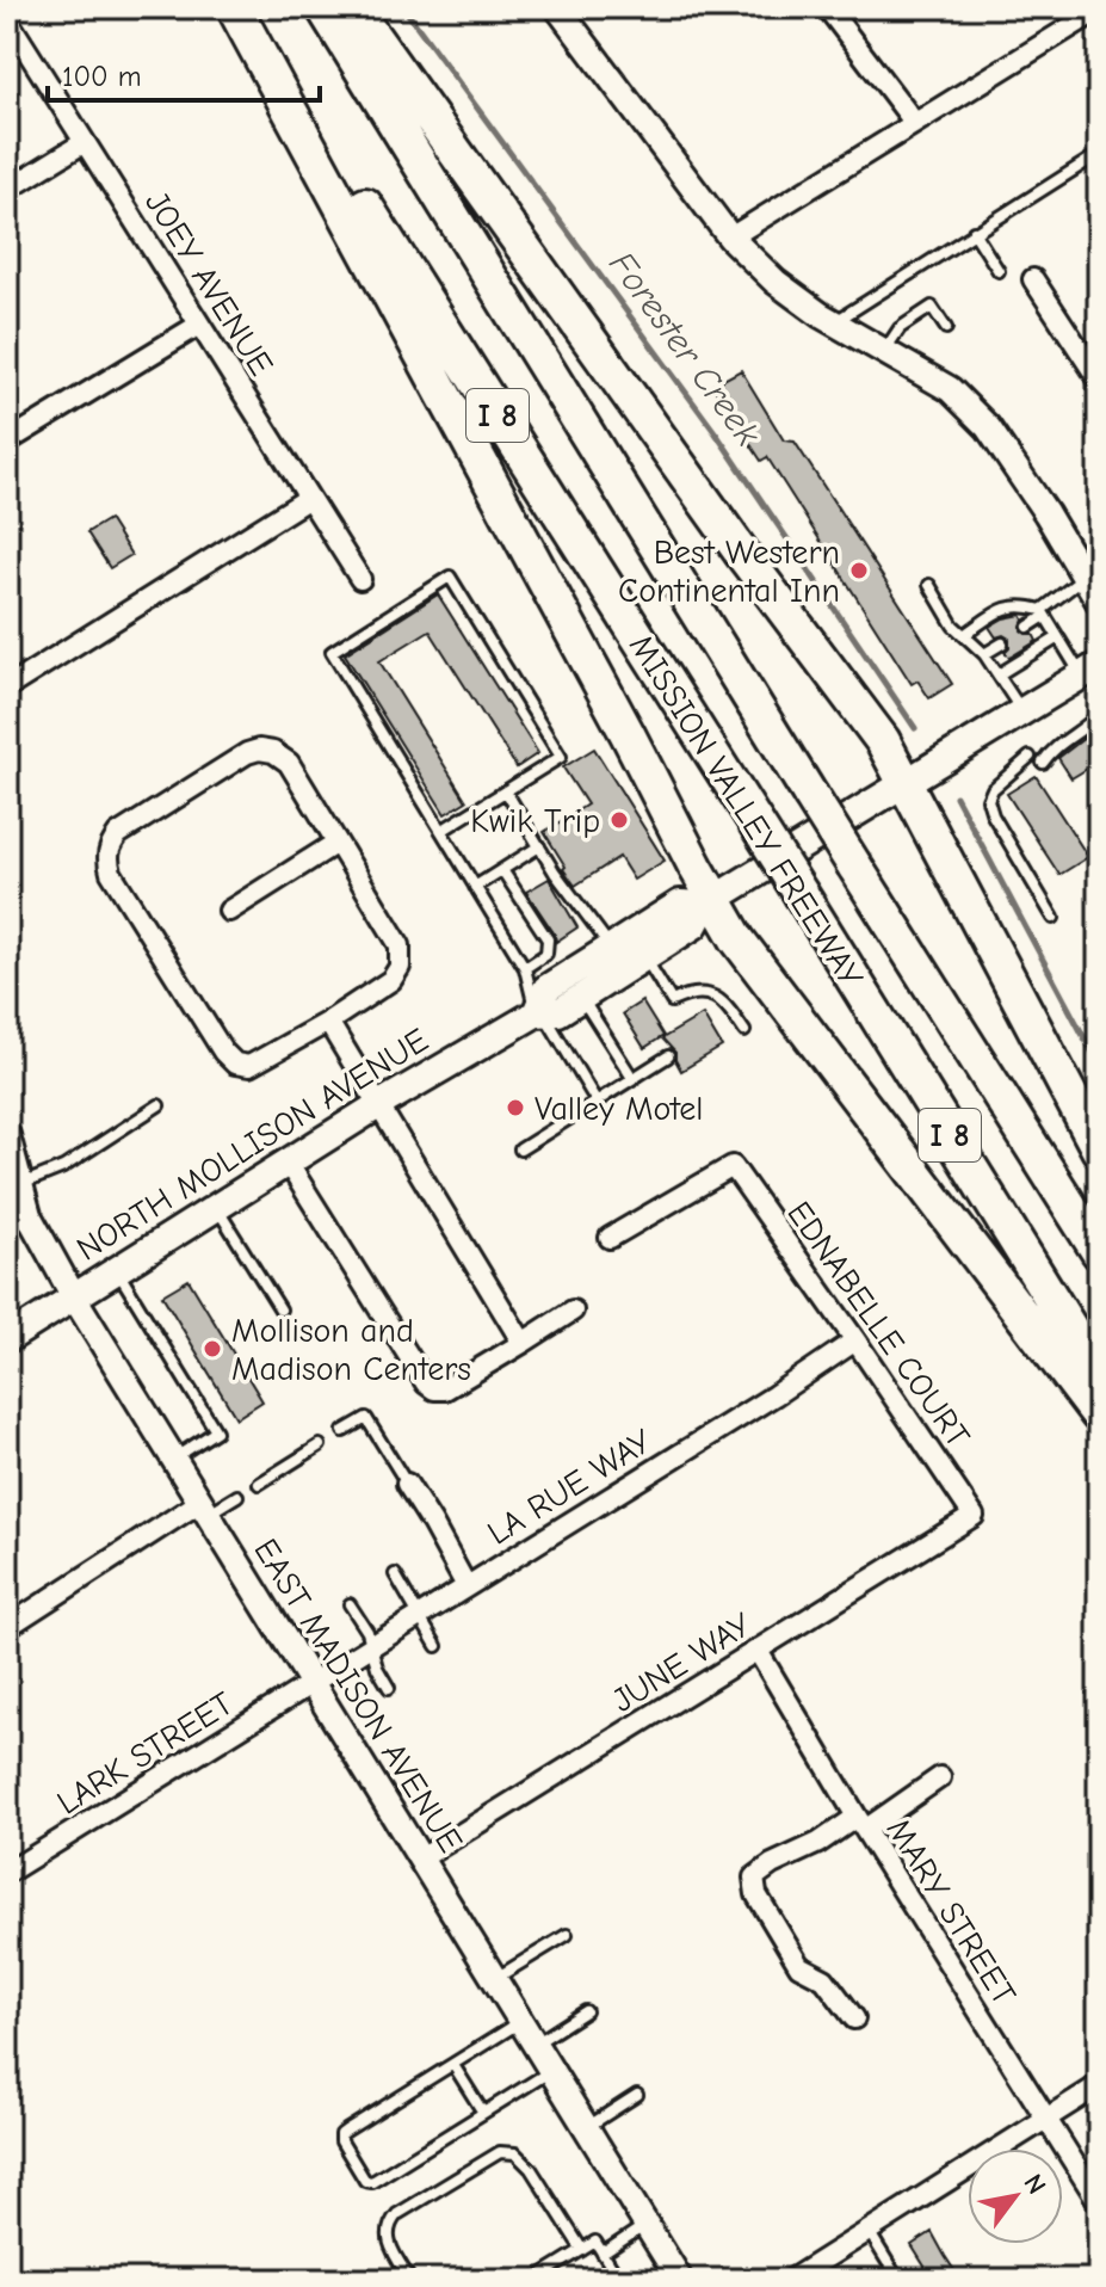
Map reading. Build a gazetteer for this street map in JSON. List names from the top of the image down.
{
  "streets": {
    "highway": ["I 8", "MISSION VALLEY FREEWAY"],
    "main road": ["NORTH MOLLISON AVENUE"],
    "street": [
      "JOEY AVENUE",
      "EDNABELLE COURT",
      "LA RUE WAY",
      "JUNE WAY",
      "EAST MADISON AVENUE",
      "LARK STREET",
      "MARY STREET"
    ]
  },
  "crossings": [
    ["NORTH MOLLISON AVENUE", "EAST MADISON AVENUE"],
    ["EDNABELLE COURT", "LA RUE WAY"],
    ["EDNABELLE COURT", "JUNE WAY"],
    ["LA RUE WAY", "EAST MADISON AVENUE"],
    ["LA RUE WAY", "LARK STREET"],
    ["JUNE WAY", "EAST MADISON AVENUE"],
    ["JUNE WAY", "MARY STREET"],
    ["EAST MADISON AVENUE", "LARK STREET"]
  ],
  "water": ["Forester Creek"],
  "places": [
    "Best Western Continental Inn",
    "Kwik Trip",
    "Valley Motel",
    "Mollison and Madison Centers"
  ],
  "scale_bar": "100 m",
  "north": "top right"
}
